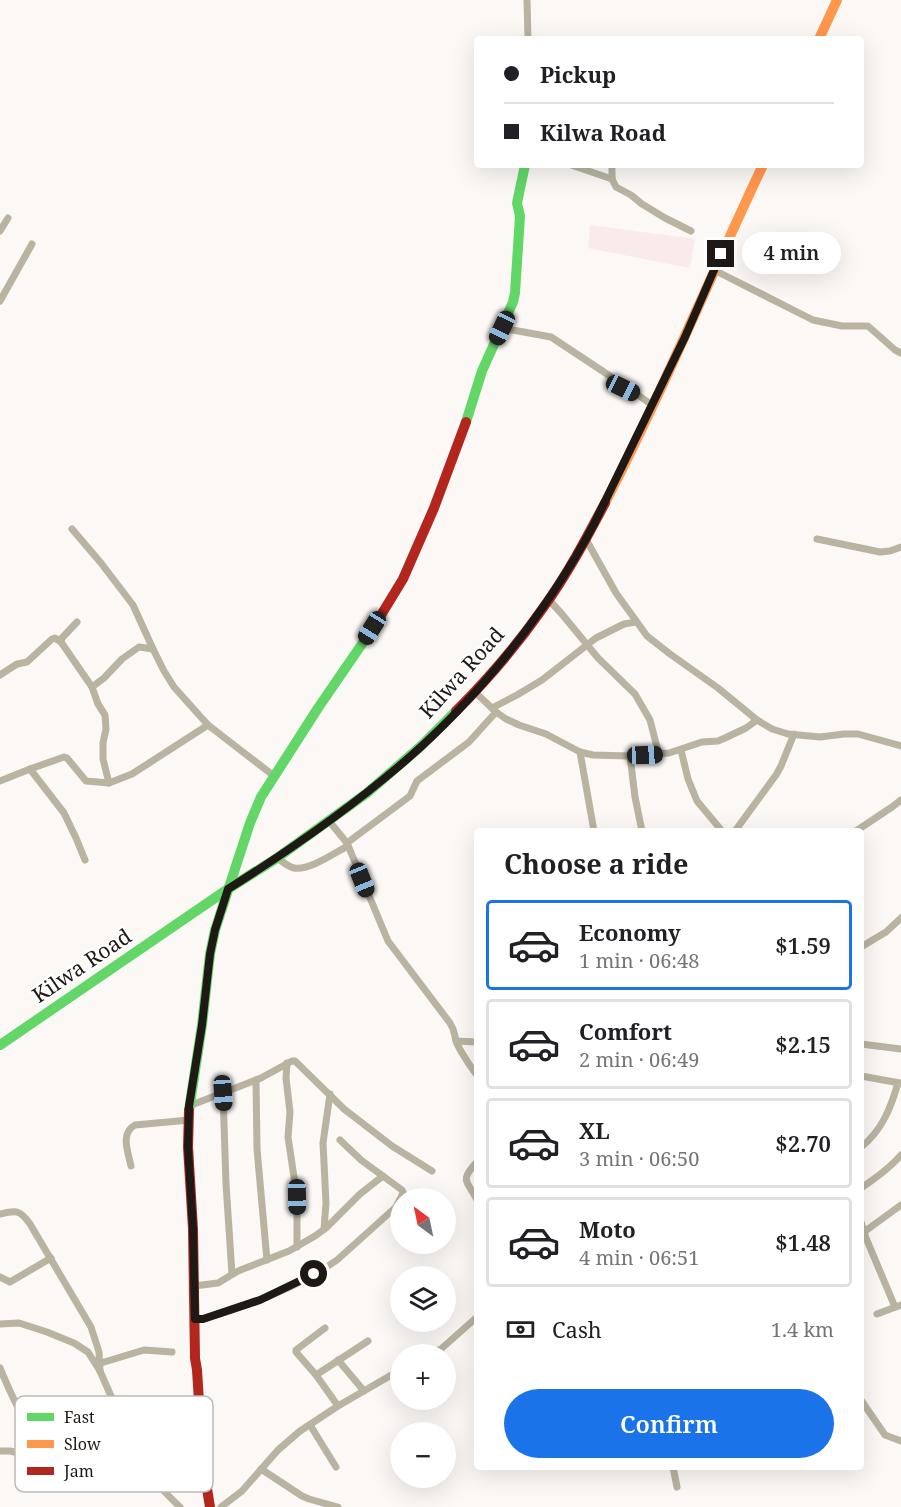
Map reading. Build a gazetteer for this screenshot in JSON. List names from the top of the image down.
{
  "streets": {
    "main road": ["Kilwa Road"]
  },
  "legend": ["Fast", "Slow", "Jam"],
  "north": "top left",
  "page": {
    "banner": ["Pickup", "Kilwa Road"],
    "bubble": "4 min",
    "heading": "Choose a ride",
    "list": [
      {
        "name": "Economy",
        "note": "1 min · 06:48",
        "value": "$1.59"
      },
      {
        "name": "Comfort",
        "note": "2 min · 06:49",
        "value": "$2.15"
      },
      {
        "name": "XL",
        "note": "3 min · 06:50",
        "value": "$2.70"
      },
      {
        "name": "Moto",
        "note": "4 min · 06:51",
        "value": "$1.48"
      }
    ],
    "map_buttons": ["+", "−"],
    "pay": ["Cash", "1.4 km"],
    "buttons": "Confirm"
  }
}
